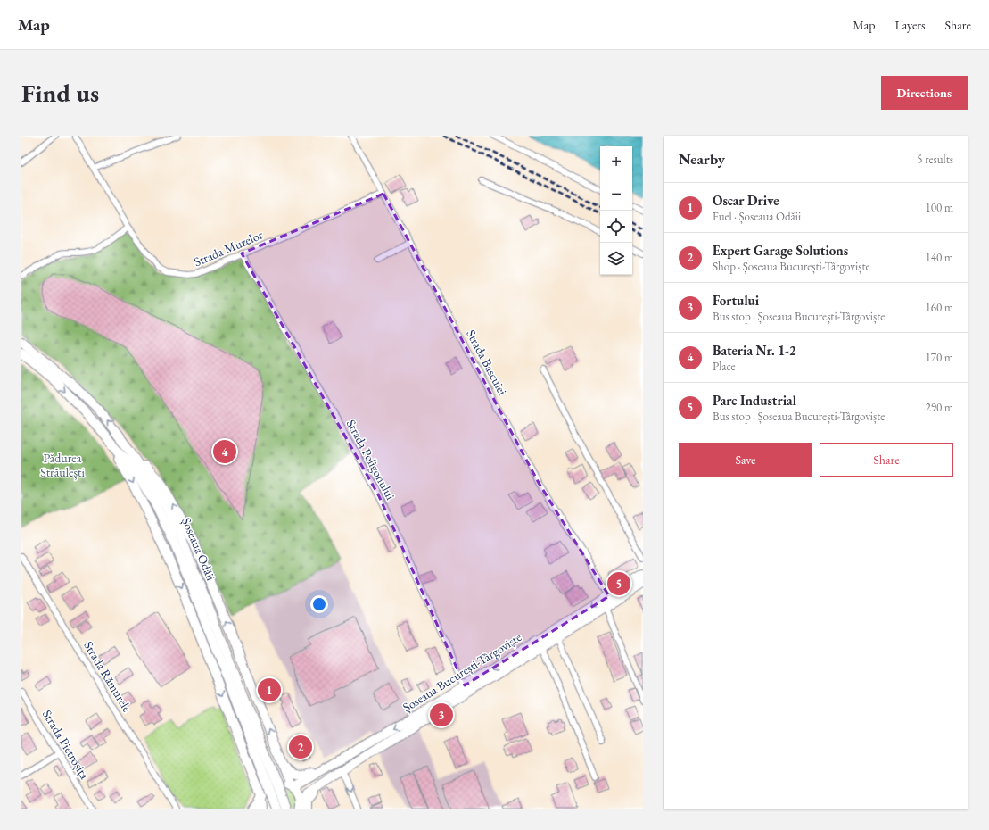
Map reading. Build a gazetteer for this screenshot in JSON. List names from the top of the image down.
{
  "streets": {
    "main road": ["Șoseaua Odăii", "Șoseaua București-Târgoviște"],
    "street": [
      "Strada Muzelor",
      "Strada Bascuiei",
      "Strada Poligonului",
      "Strada Rămurele",
      "Strada Pietroșița"
    ]
  },
  "crossings": [
    ["Strada Muzelor", "Strada Bascuiei"],
    ["Strada Muzelor", "Strada Poligonului"],
    ["Strada Bascuiei", "Șoseaua București-Târgoviște"],
    ["Strada Poligonului", "Șoseaua București-Târgoviște"]
  ],
  "parks": ["Pădurea Străulești"],
  "page": {
    "header": "Map",
    "nav": ["Map", "Layers", "Share"],
    "buttons": [
      "Directions",
      ["Save", "Share"]
    ],
    "title": "Find us",
    "heading": ["Nearby", "5 results"],
    "map_buttons": ["+", "−"],
    "list": [
      {
        "mark": "1",
        "name": "Oscar Drive",
        "note": "Fuel · Șoseaua Odăii",
        "value": "100 m"
      },
      {
        "mark": "2",
        "name": "Expert Garage Solutions",
        "note": "Shop · Șoseaua București-Târgoviște",
        "value": "140 m"
      },
      {
        "mark": "3",
        "name": "Fortului",
        "note": "Bus stop · Șoseaua București-Târgoviște",
        "value": "160 m"
      },
      {
        "mark": "4",
        "name": "Bateria Nr. 1-2",
        "note": "Place",
        "value": "170 m"
      },
      {
        "mark": "5",
        "name": "Parc Industrial",
        "note": "Bus stop · Șoseaua București-Târgoviște",
        "value": "290 m"
      }
    ],
    "pins": [
      "4",
      "5",
      "1",
      "3",
      "2"
    ]
  }
}
